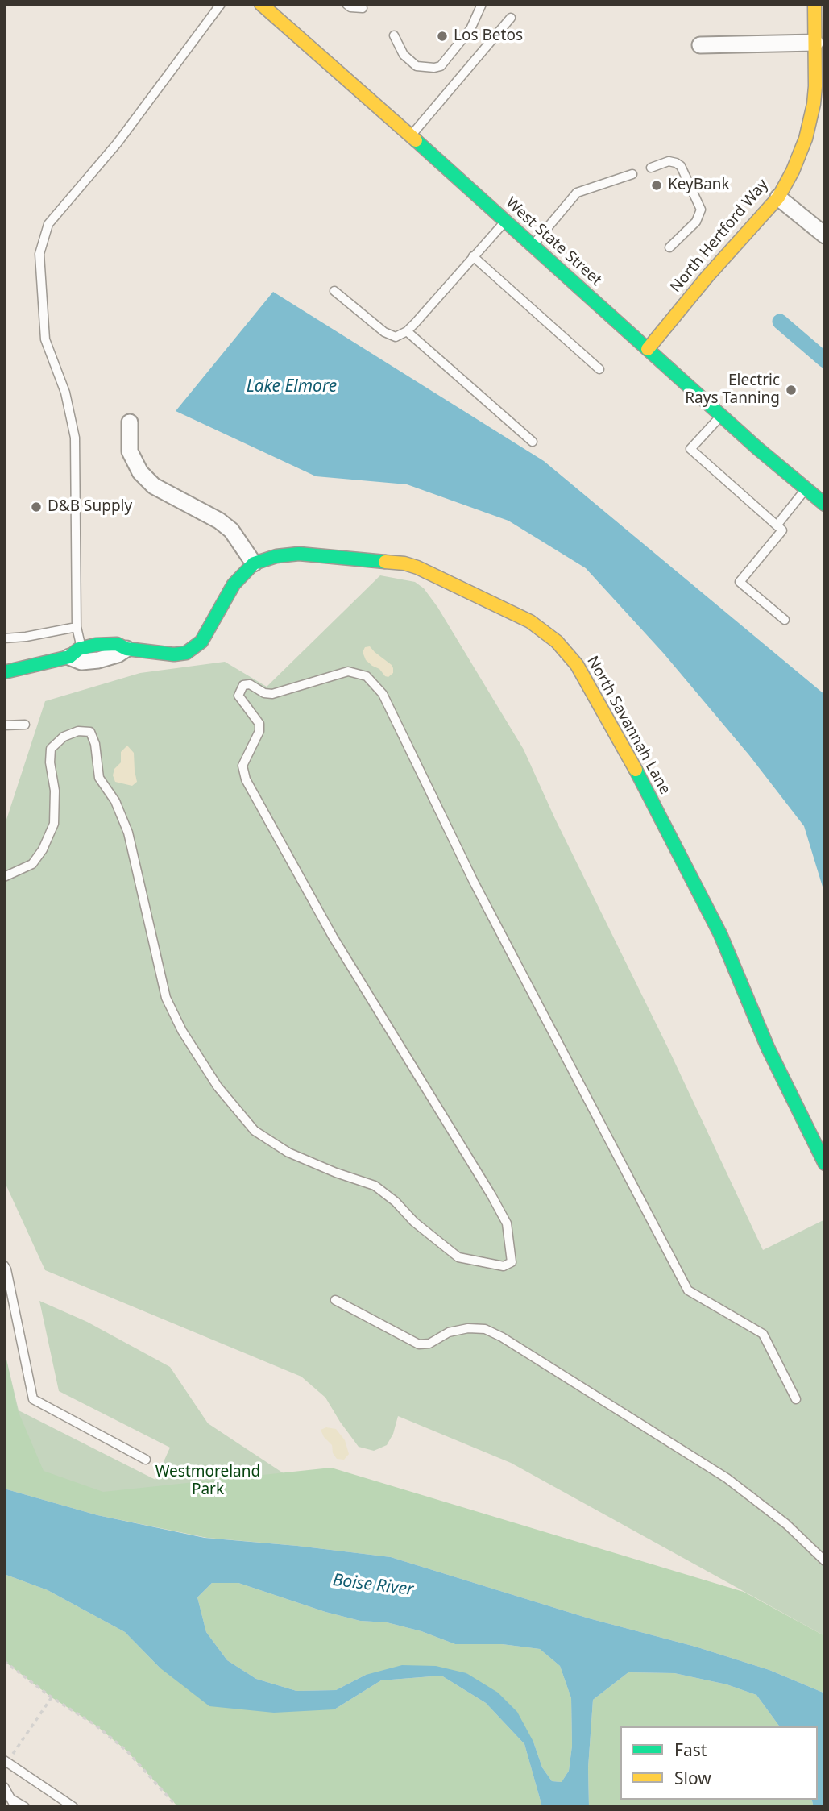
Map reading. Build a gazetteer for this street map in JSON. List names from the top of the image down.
{
  "streets": {
    "street": ["North Hertford Way", "West State Street", "North Savannah Lane"]
  },
  "crossings": [
    ["North Hertford Way", "West State Street"]
  ],
  "water": ["Lake Elmore", "Boise River"],
  "parks": ["Westmoreland Park"],
  "places": [
    "Los Betos",
    "KeyBank",
    "Electric Rays Tanning",
    "D&B Supply"
  ],
  "legend": ["Fast", "Slow"]
}
